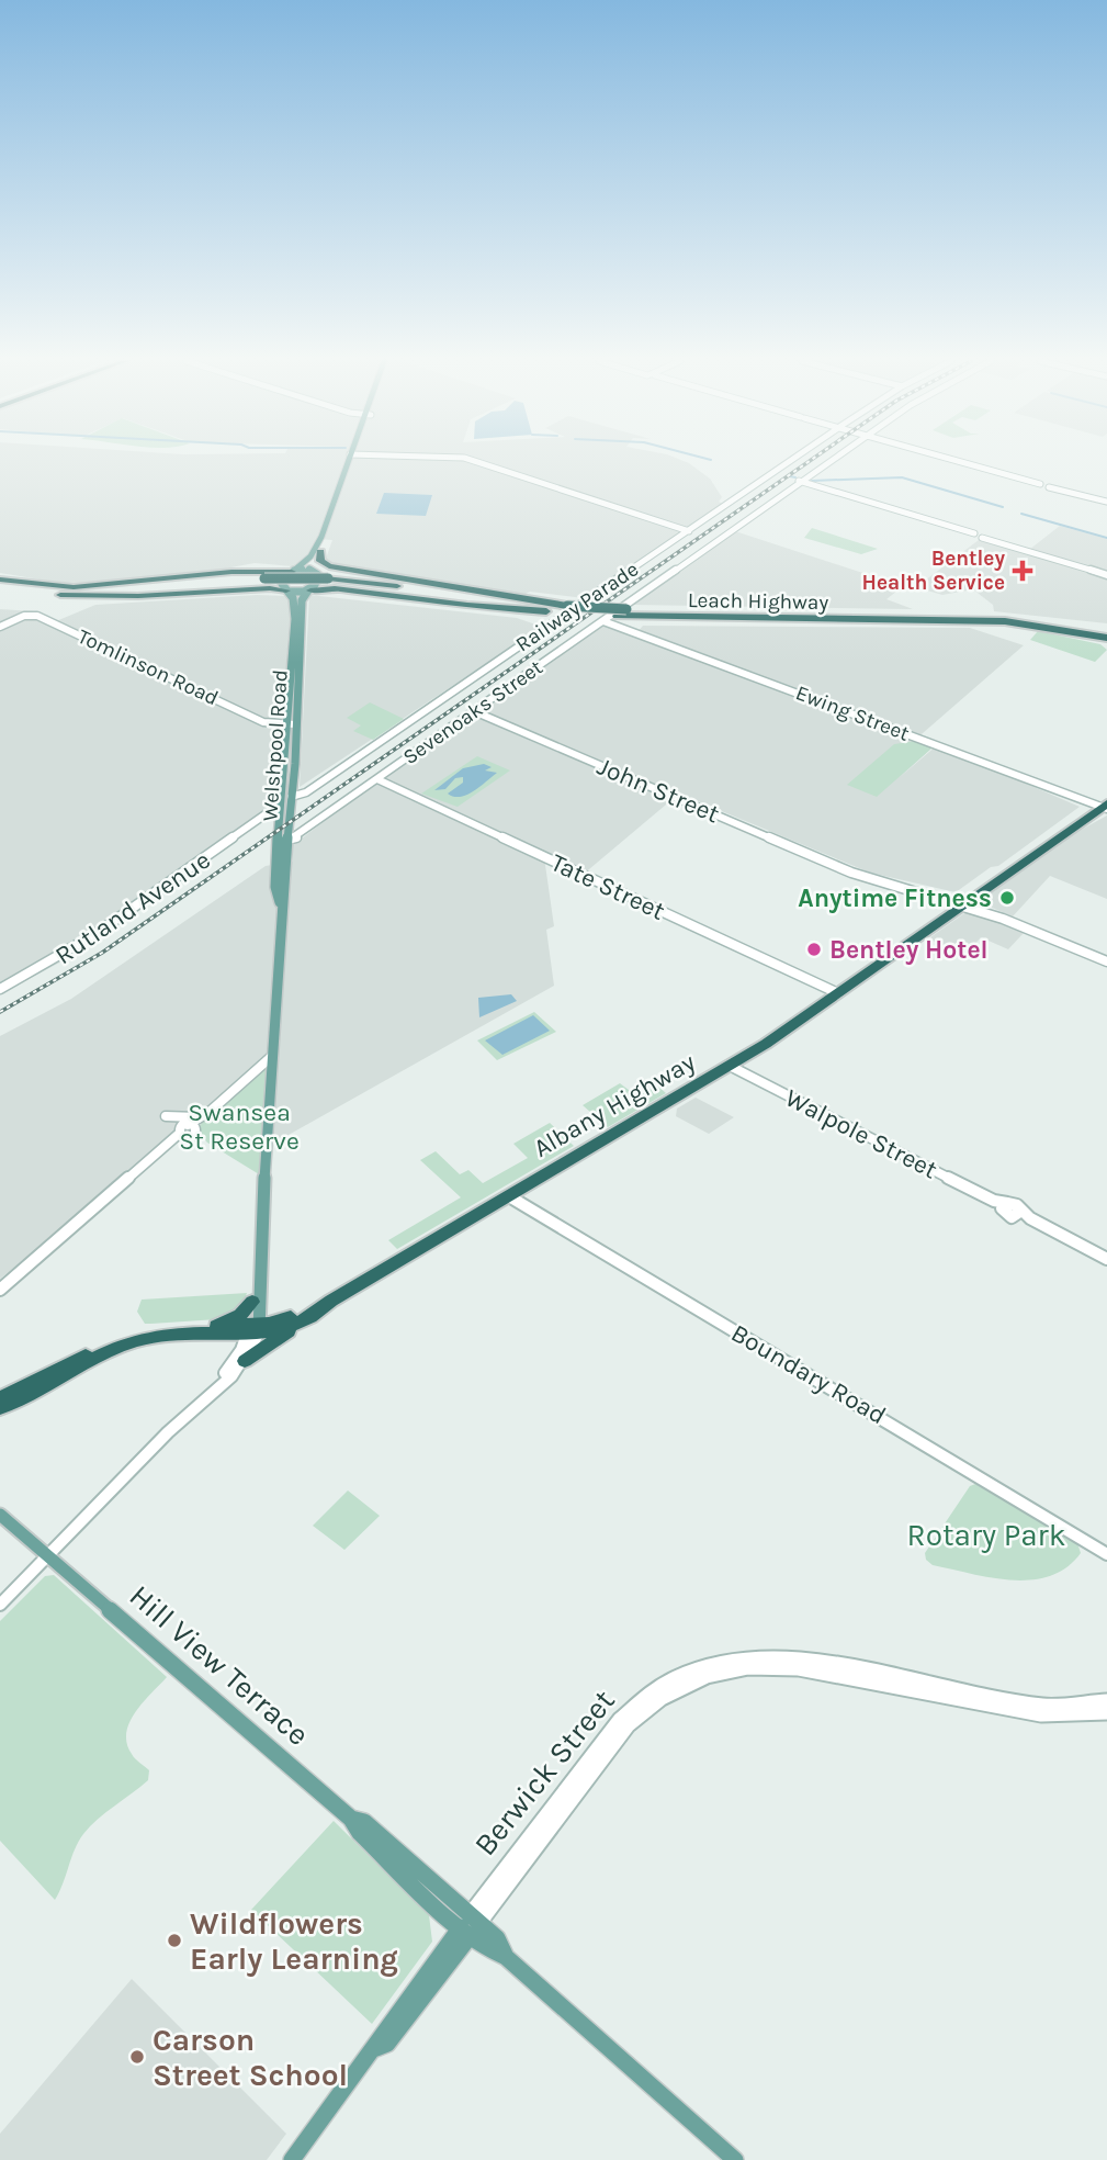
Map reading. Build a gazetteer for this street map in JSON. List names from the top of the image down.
{
  "streets": {
    "highway": ["Leach Highway", "Albany Highway"],
    "main road": ["Welshpool Road", "Hill View Terrace", "Berwick Street"],
    "street": [
      "Railway Parade",
      "Tomlinson Road",
      "Sevenoaks Street",
      "Ewing Street",
      "John Street",
      "Tate Street",
      "Rutland Avenue",
      "Walpole Street",
      "Boundary Road"
    ]
  },
  "crossings": [
    ["Leach Highway", "Sevenoaks Street"],
    ["Railway Parade", "Welshpool Road"],
    ["Tomlinson Road", "Welshpool Road"],
    ["Sevenoaks Street", "Ewing Street"],
    ["Sevenoaks Street", "Welshpool Road"],
    ["Sevenoaks Street", "John Street"],
    ["Sevenoaks Street", "Tate Street"],
    ["Ewing Street", "Albany Highway"],
    ["Welshpool Road", "Rutland Avenue"],
    ["John Street", "Albany Highway"],
    ["Tate Street", "Albany Highway"],
    ["Albany Highway", "Walpole Street"],
    ["Albany Highway", "Boundary Road"],
    ["Hill View Terrace", "Berwick Street"]
  ],
  "parks": ["Swansea St Reserve", "Rotary Park"],
  "places": {
    "health": ["Bentley Health Service"],
    "other": [
      "Anytime Fitness",
      "Bentley Hotel",
      "Wildflowers Early Learning",
      "Carson Street School"
    ]
  }
}
